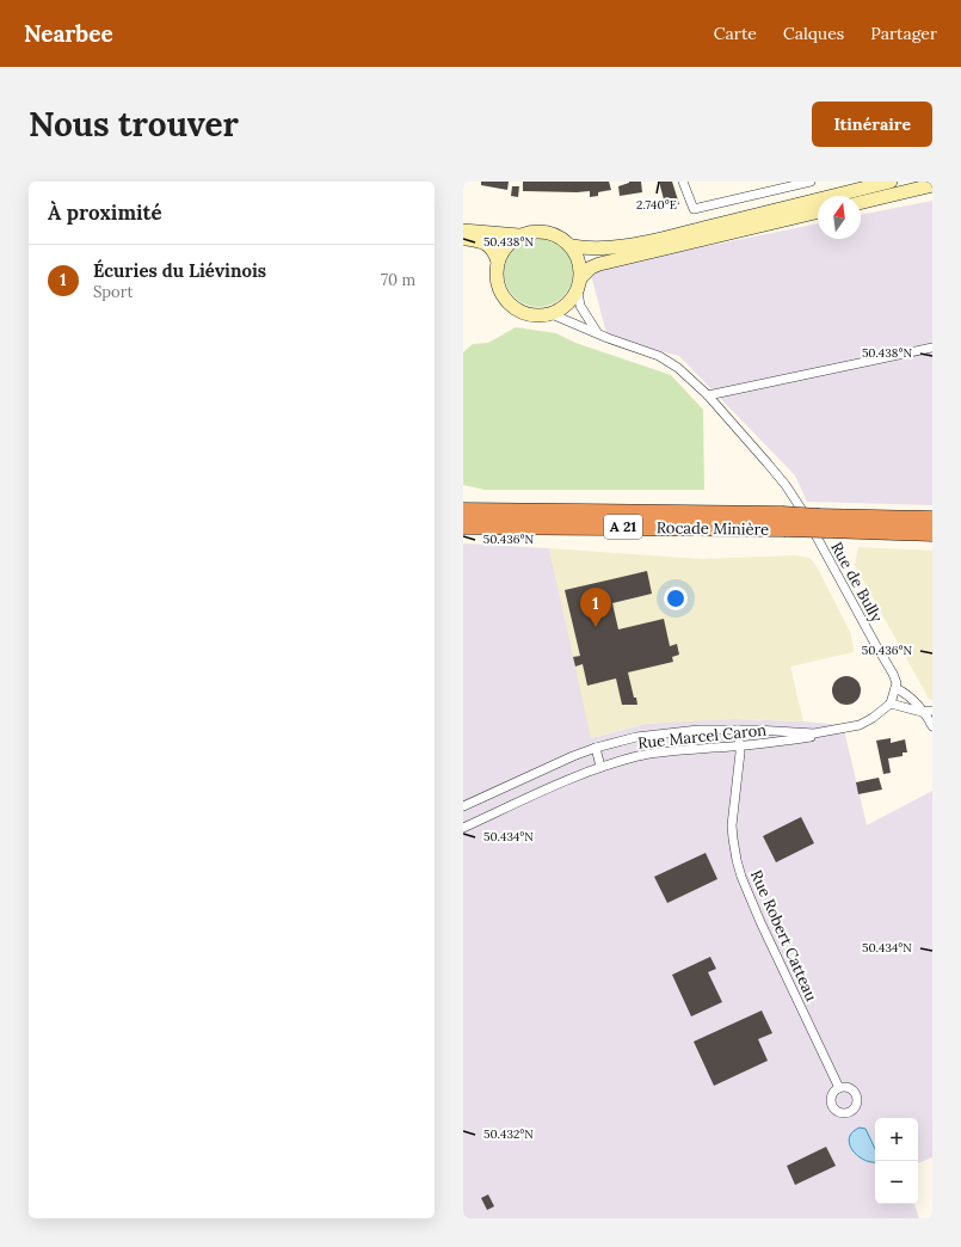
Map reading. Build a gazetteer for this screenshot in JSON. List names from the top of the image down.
{
  "streets": {
    "highway": ["A 21", "Rocade Minière"],
    "street": ["Rue de Bully", "Rue Marcel Caron", "Rue Robert Catteau"]
  },
  "crossings": [
    ["Rue Marcel Caron", "Rue Robert Catteau"]
  ],
  "north": "top",
  "page": {
    "header": "Nearbee",
    "nav": ["Carte", "Calques", "Partager"],
    "buttons": "Itinéraire",
    "title": "Nous trouver",
    "heading": "À proximité",
    "list": [
      {
        "mark": "1",
        "name": "Écuries du Liévinois",
        "note": "Sport",
        "value": "70 m"
      }
    ],
    "pins": "1",
    "map_buttons": ["+", "−"]
  },
  "coordinates": [
    "2.740°E",
    "50.438°N",
    "50.436°N",
    "50.434°N",
    "50.432°N"
  ]
}
